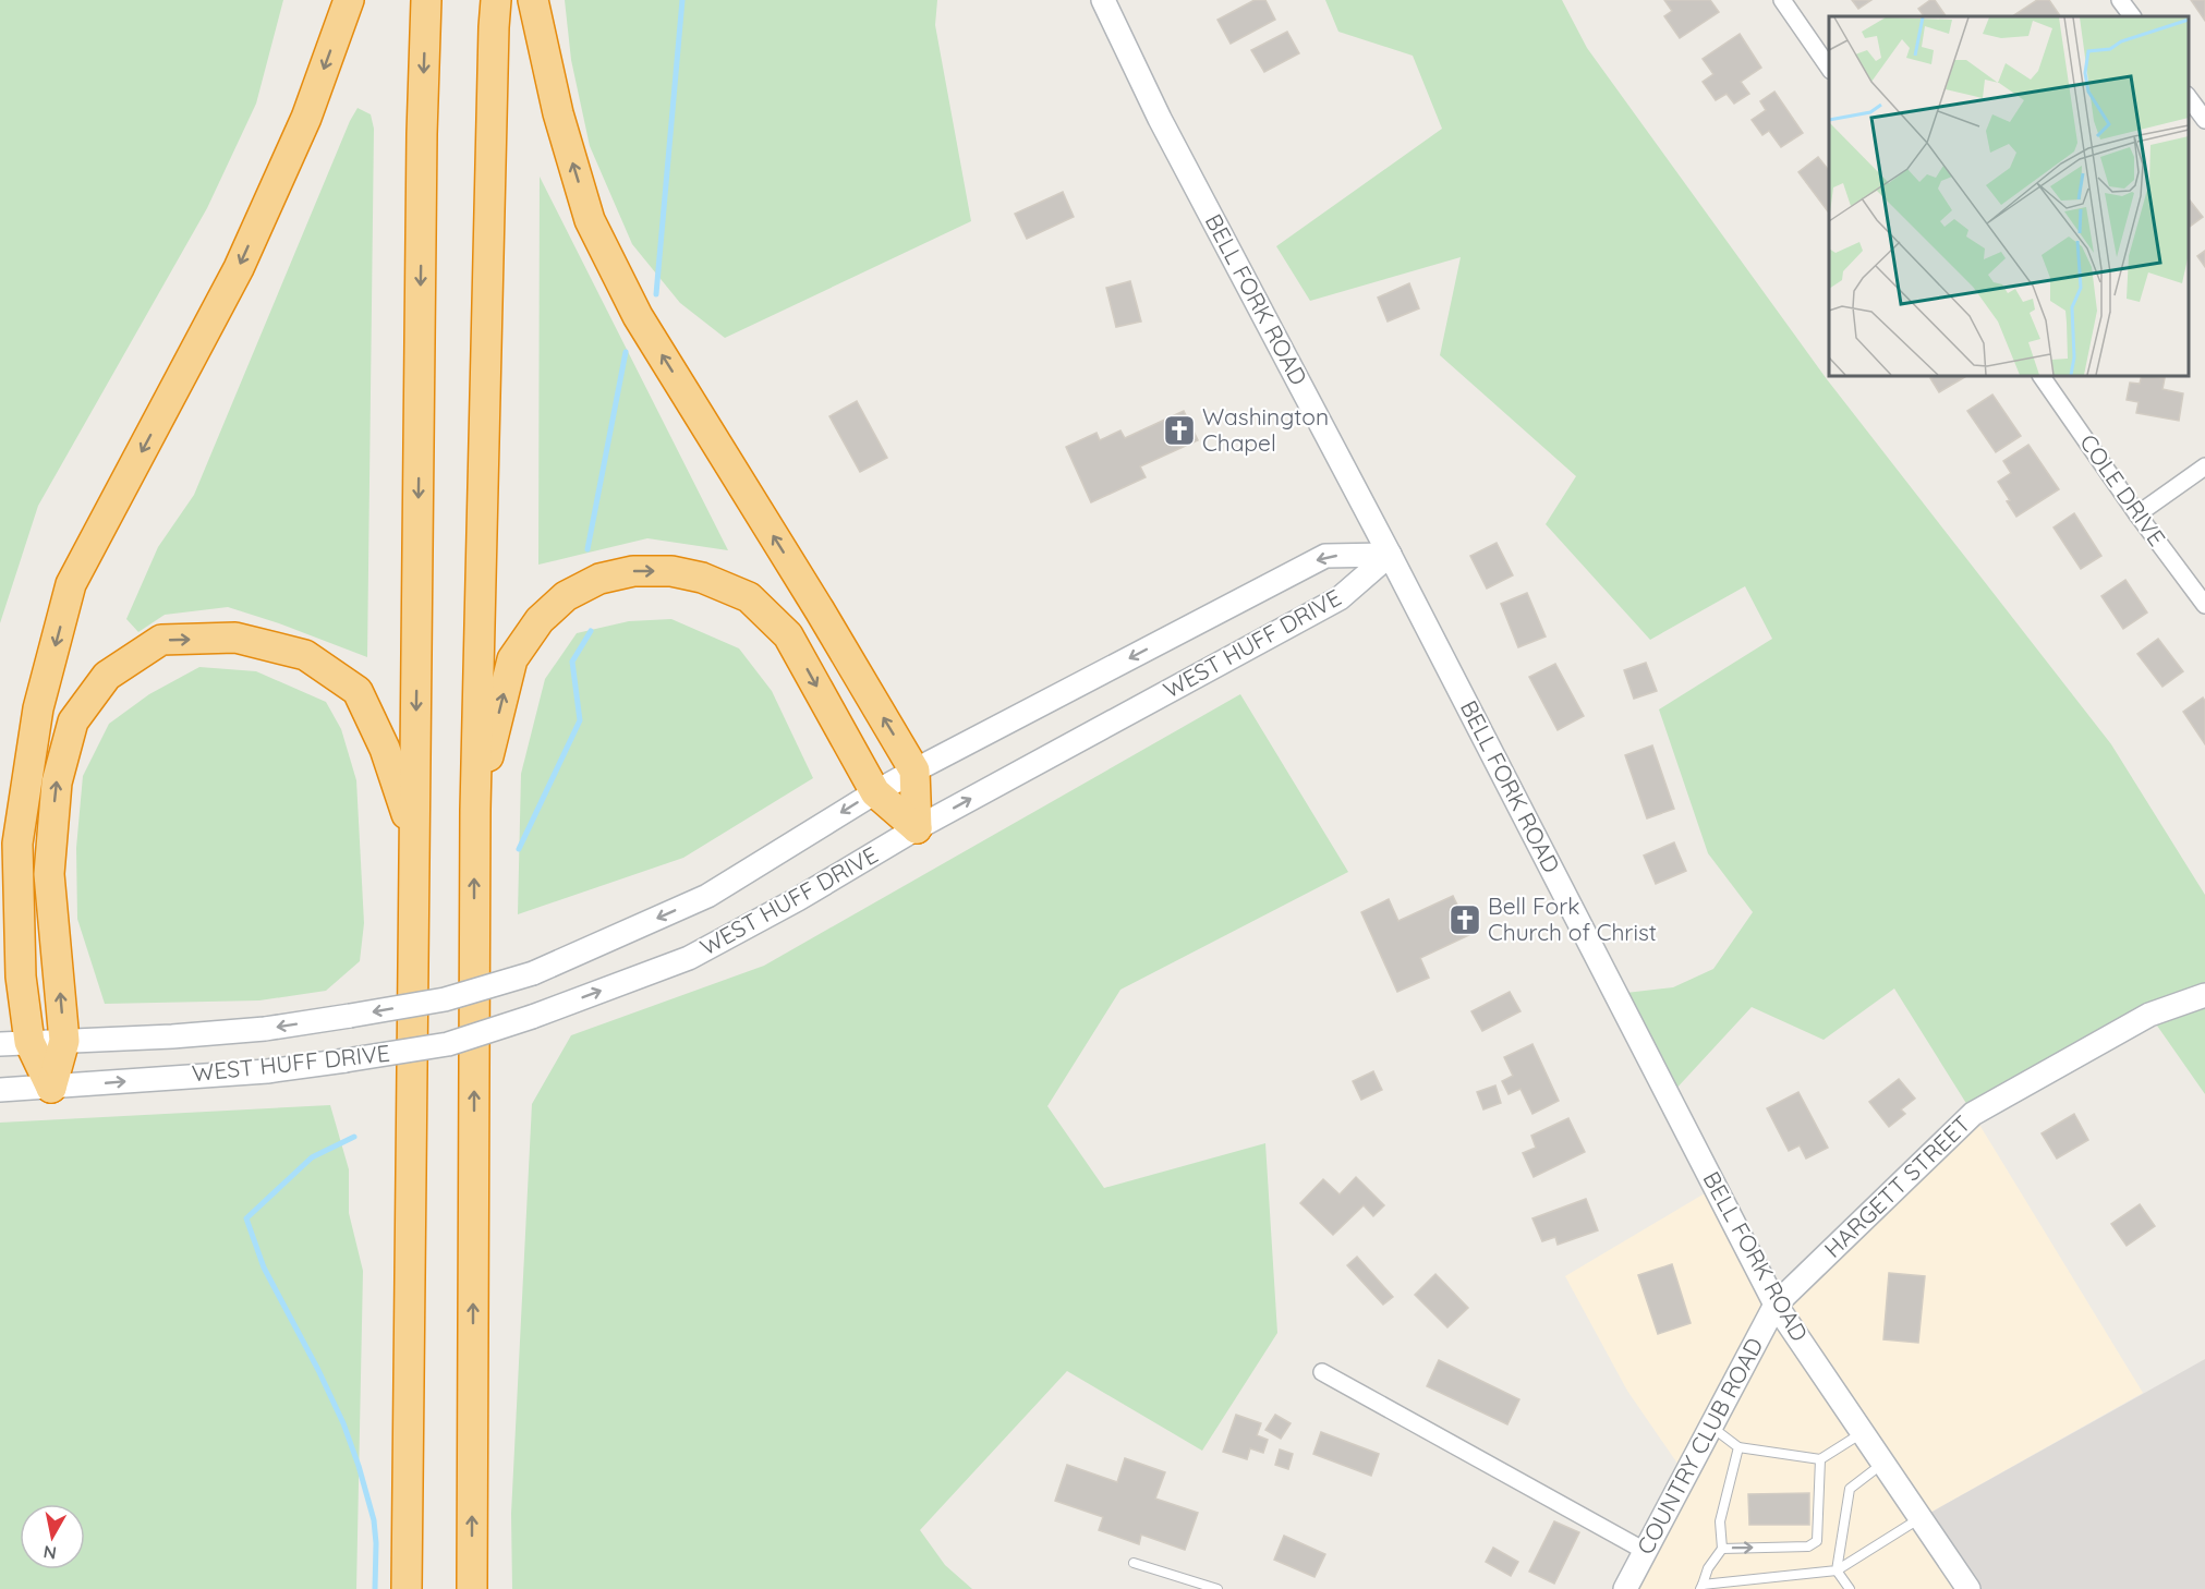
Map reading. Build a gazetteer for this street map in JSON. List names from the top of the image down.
{
  "streets": {
    "main road": [
      "BELL FORK ROAD",
      "WEST HUFF DRIVE",
      "HARGETT STREET",
      "COUNTRY CLUB ROAD"
    ],
    "street": ["COLE DRIVE"]
  },
  "crossings": [
    ["BELL FORK ROAD", "WEST HUFF DRIVE"],
    ["BELL FORK ROAD", "HARGETT STREET"],
    ["BELL FORK ROAD", "COUNTRY CLUB ROAD"],
    ["HARGETT STREET", "COUNTRY CLUB ROAD"]
  ],
  "places": {
    "church": ["Washington Chapel", "Bell Fork Church of Christ"]
  },
  "north": "bottom"
}
